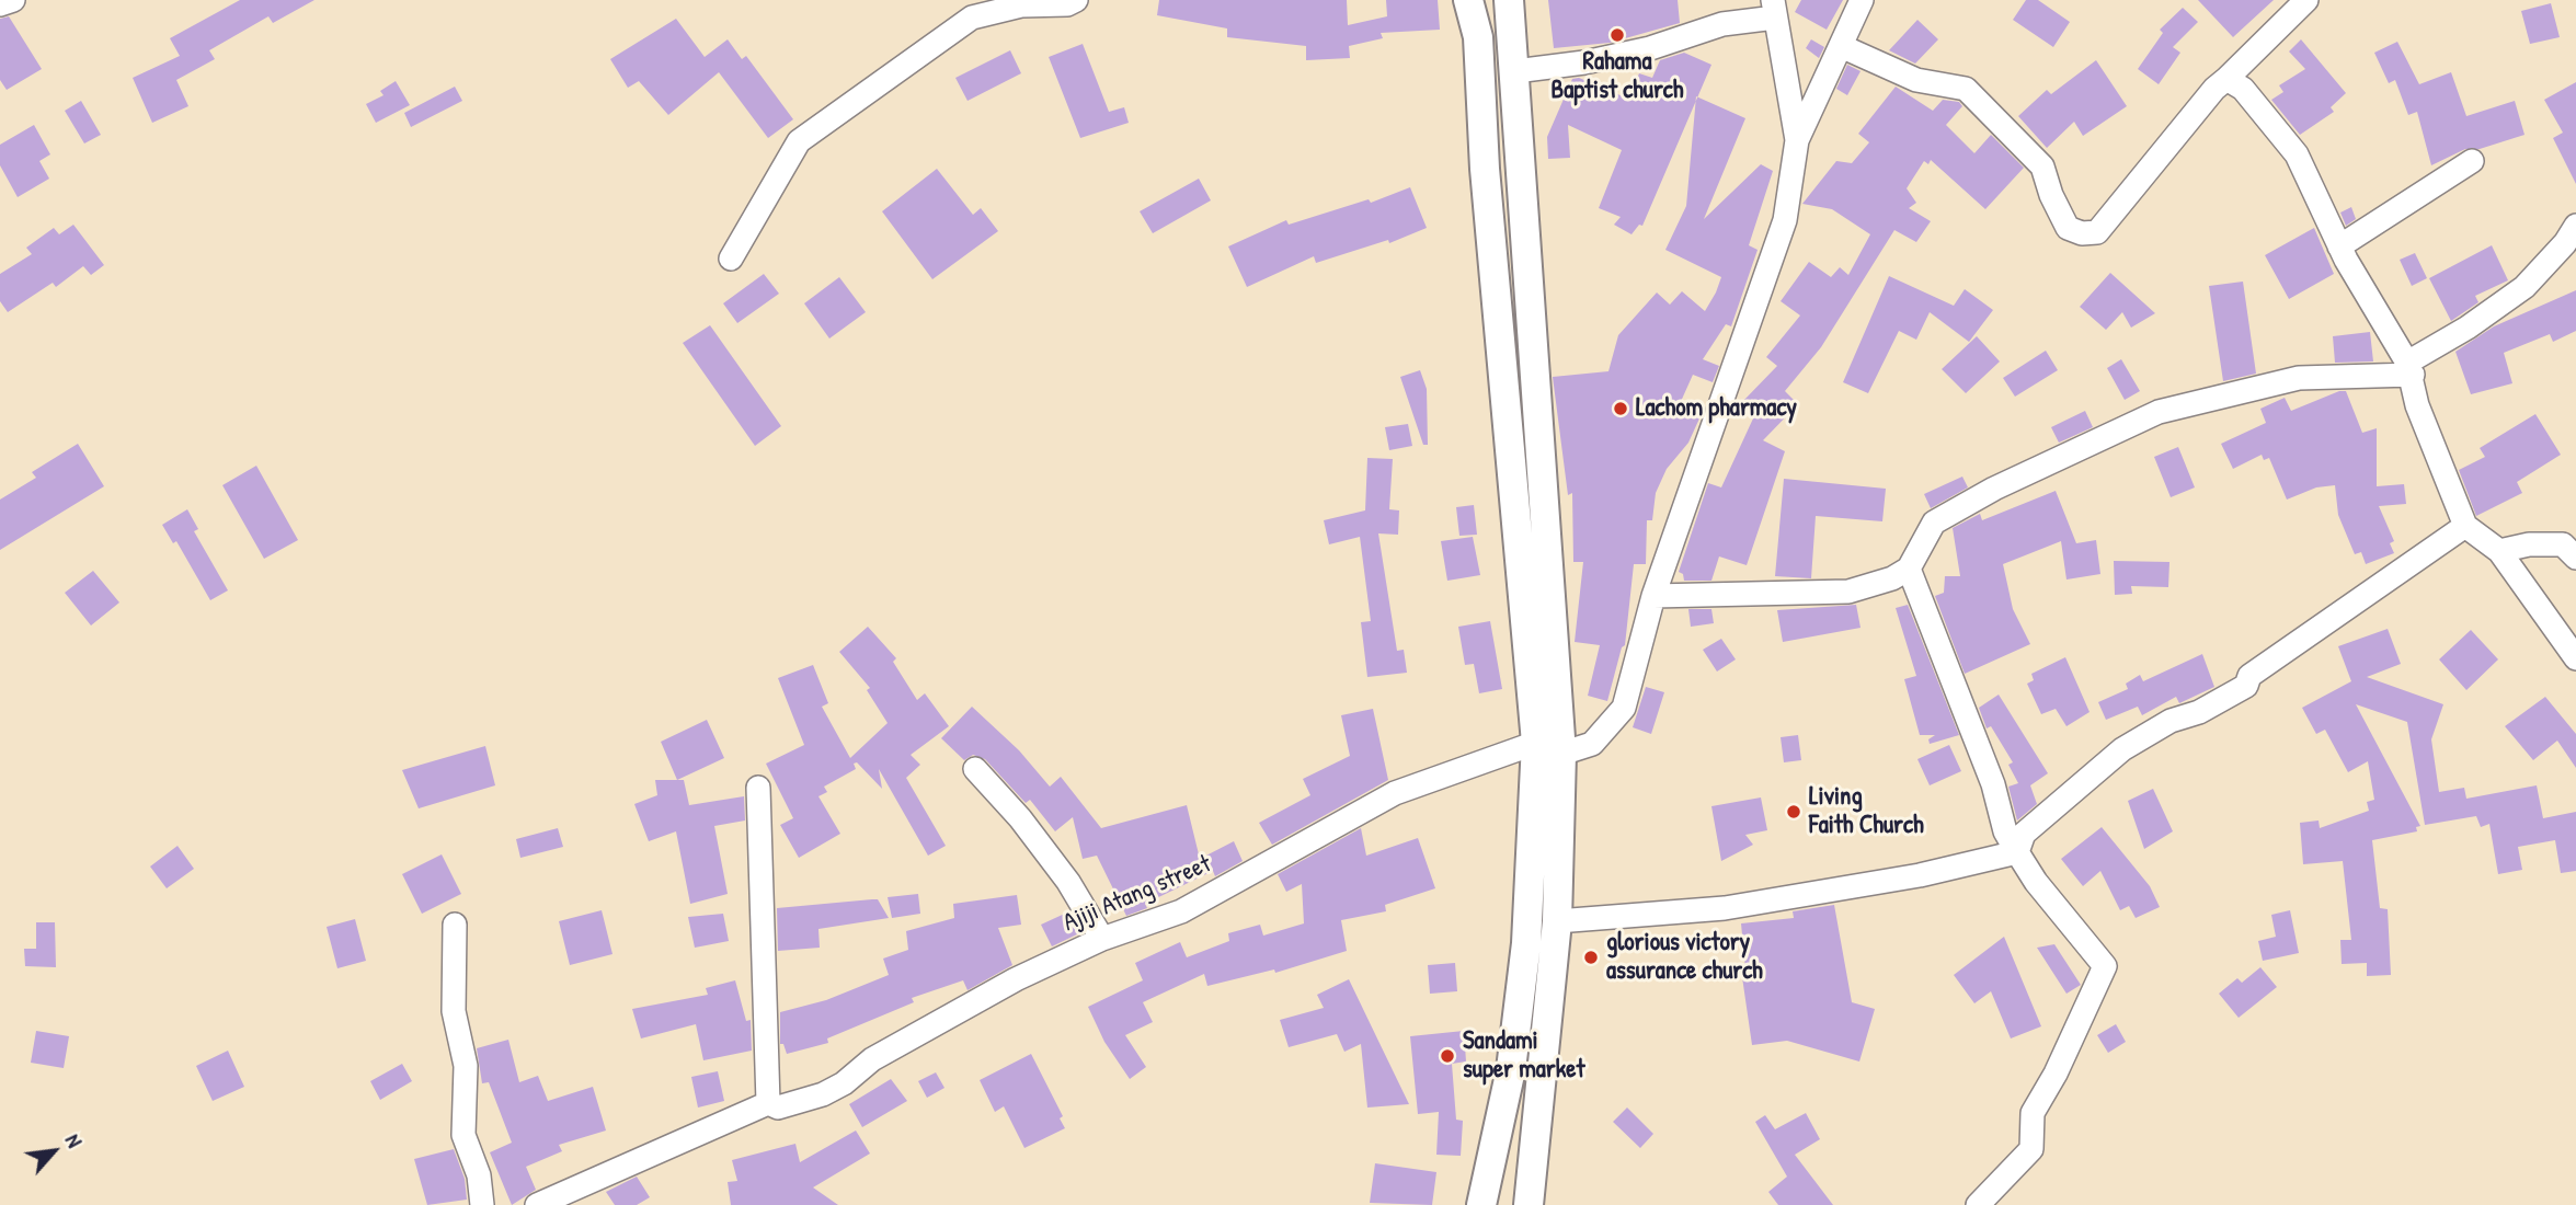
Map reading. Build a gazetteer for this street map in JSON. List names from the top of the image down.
{
  "streets": {
    "street": ["Ajiji Atang street"]
  },
  "places": [
    "Rahama Baptist church",
    "Lachom pharmacy",
    "Living Faith Church",
    "glorious victory assurance church",
    "Sandami super market"
  ],
  "north": "top right"
}
